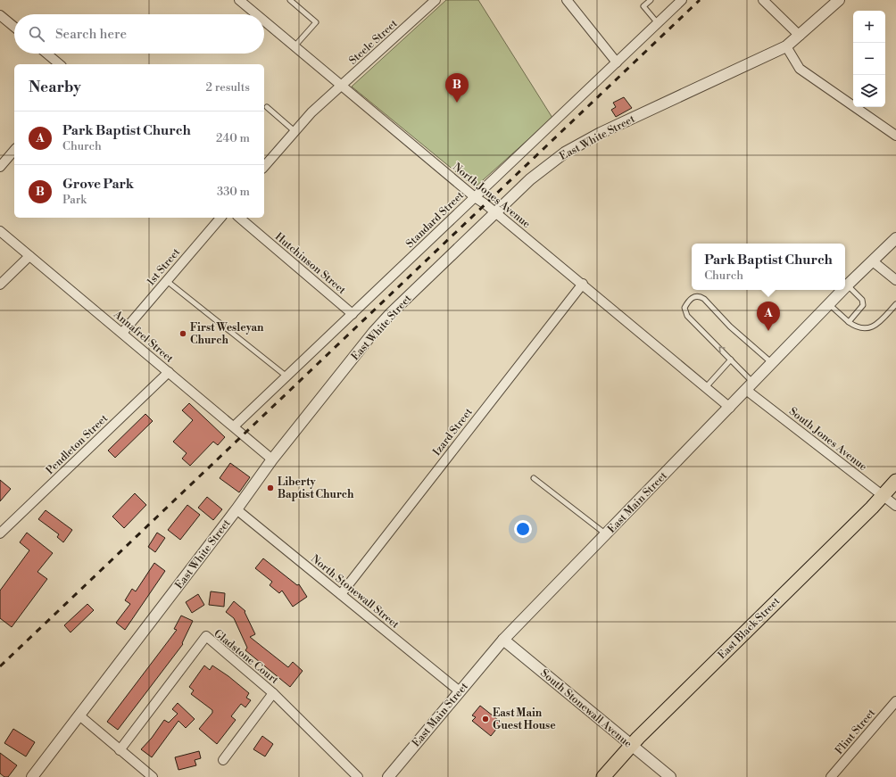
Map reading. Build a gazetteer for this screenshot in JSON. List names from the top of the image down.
{
  "streets": {
    "main road": ["East Black Street"],
    "street": [
      "Steele Street",
      "East White Street",
      "North Jones Avenue",
      "Standard Street",
      "Hutchinson Street",
      "1st Street",
      "Annafrel Street",
      "Izard Street",
      "South Jones Avenue",
      "Pendleton Street",
      "East Main Street",
      "North Stonewall Street",
      "Gladstone Court",
      "South Stonewall Avenue",
      "Flint Street"
    ]
  },
  "crossings": [
    ["Steele Street", "North Jones Avenue"],
    ["East White Street", "North Jones Avenue"],
    ["East White Street", "Annafrel Street"],
    ["East White Street", "North Stonewall Street"],
    ["North Jones Avenue", "Standard Street"],
    ["North Jones Avenue", "Izard Street"],
    ["North Jones Avenue", "East Main Street"],
    ["Standard Street", "Hutchinson Street"],
    ["Standard Street", "Annafrel Street"],
    ["1st Street", "Annafrel Street"],
    ["Annafrel Street", "Pendleton Street"],
    ["Izard Street", "North Stonewall Street"],
    ["South Jones Avenue", "East Main Street"],
    ["South Jones Avenue", "East Black Street"],
    ["East Main Street", "North Stonewall Street"],
    ["East Main Street", "South Stonewall Avenue"],
    ["East Black Street", "South Stonewall Avenue"]
  ],
  "places": ["First Wesleyan Church", "Liberty Baptist Church", "East Main Guest House"],
  "page": {
    "map_buttons": ["+", "−"],
    "search": "Search here",
    "heading": ["Nearby", "2 results"],
    "pins": ["B", "A"],
    "list": [
      {
        "mark": "A",
        "name": "Park Baptist Church",
        "note": "Church",
        "value": "240 m"
      },
      {
        "mark": "B",
        "name": "Grove Park",
        "note": "Park",
        "value": "330 m"
      }
    ],
    "popup": ["Park Baptist Church", "Church"]
  }
}
